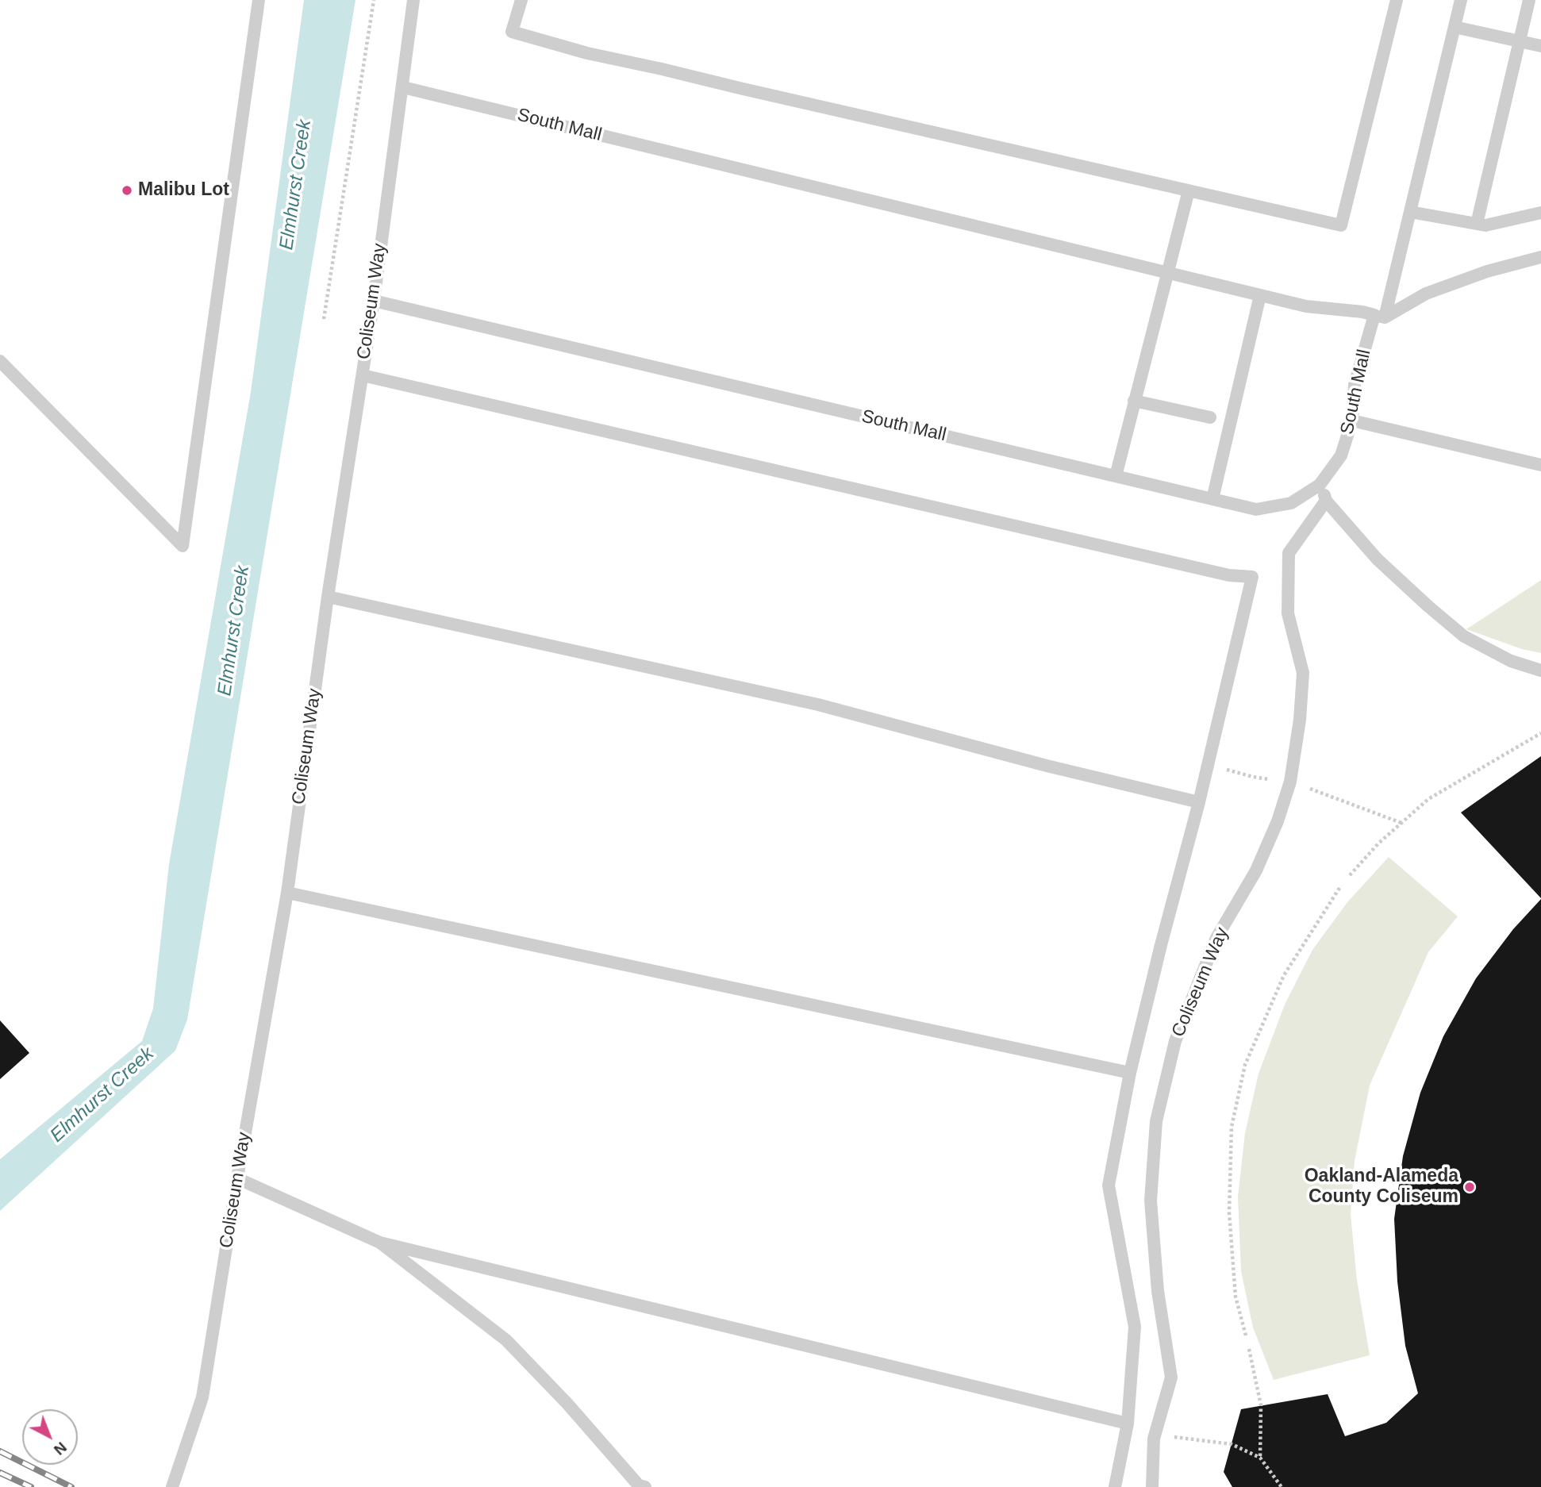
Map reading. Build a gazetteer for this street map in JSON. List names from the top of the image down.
{
  "streets": {
    "lane": ["South Mall", "Coliseum Way"]
  },
  "crossings": [
    ["South Mall", "Coliseum Way"]
  ],
  "water": ["Elmhurst Creek"],
  "places": ["Malibu Lot", "Oakland-Alameda County Coliseum"],
  "north": "bottom right"
}
